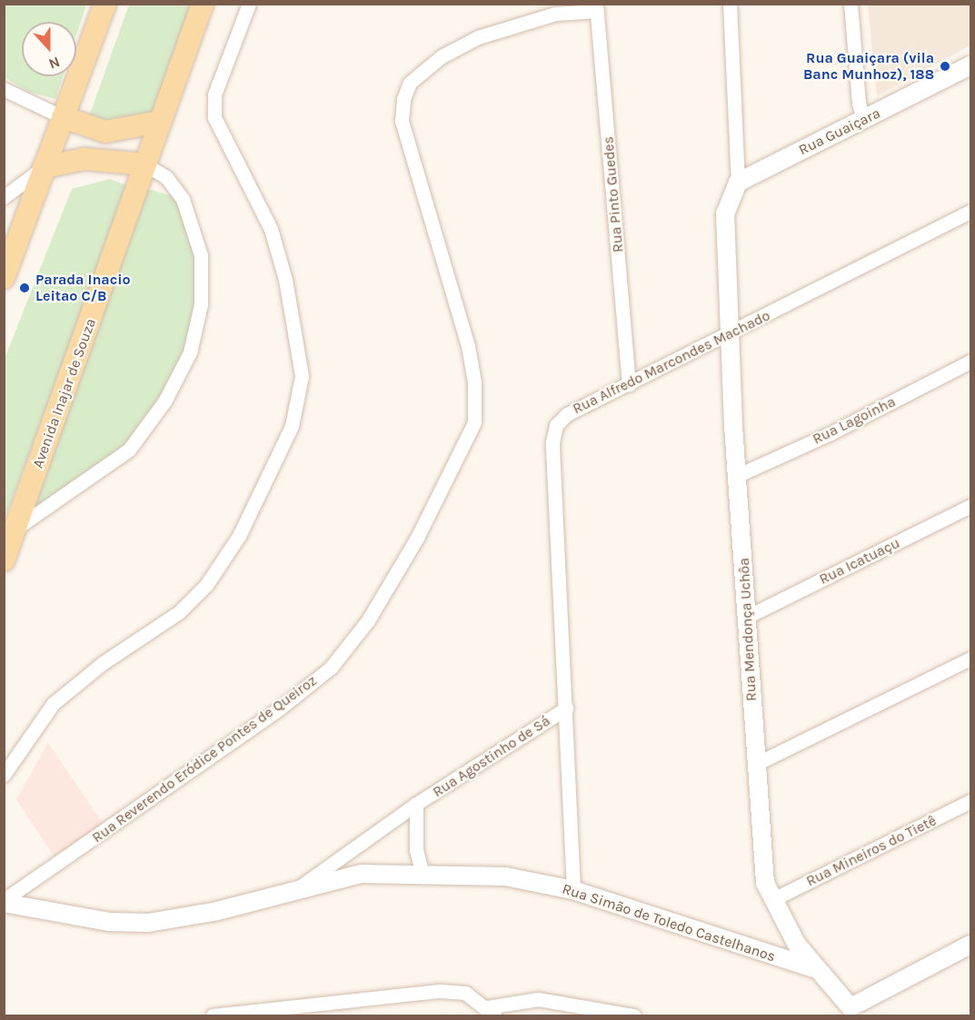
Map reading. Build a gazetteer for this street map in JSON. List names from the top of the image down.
{
  "streets": {
    "main road": ["Avenida Inajar de Souza"],
    "street": [
      "Rua Guaiçara",
      "Rua Pinto Guedes",
      "Rua Alfredo Marcondes Machado",
      "Rua Lagoinha",
      "Rua Icatuaçu",
      "Rua Mendonça Uchôa",
      "Rua Agostinho de Sá",
      "Rua Reverendo Eródice Pontes de Queiroz",
      "Rua Mineiros do Tietê",
      "Rua Simão de Toledo Castelhanos"
    ]
  },
  "crossings": [
    ["Rua Guaiçara", "Rua Mendonça Uchôa"],
    ["Rua Pinto Guedes", "Rua Alfredo Marcondes Machado"],
    ["Rua Pinto Guedes", "Rua Reverendo Eródice Pontes de Queiroz"],
    ["Rua Alfredo Marcondes Machado", "Rua Mendonça Uchôa"],
    ["Rua Alfredo Marcondes Machado", "Rua Agostinho de Sá"],
    ["Rua Alfredo Marcondes Machado", "Rua Simão de Toledo Castelhanos"],
    ["Rua Lagoinha", "Rua Mendonça Uchôa"],
    ["Rua Icatuaçu", "Rua Mendonça Uchôa"],
    ["Rua Mendonça Uchôa", "Rua Mineiros do Tietê"],
    ["Rua Mendonça Uchôa", "Rua Simão de Toledo Castelhanos"],
    ["Rua Agostinho de Sá", "Rua Simão de Toledo Castelhanos"],
    ["Rua Reverendo Eródice Pontes de Queiroz", "Rua Simão de Toledo Castelhanos"]
  ],
  "places": ["Rua Guaiçara (vila Banc Munhoz), 188", "Parada Inacio Leitao C/B"],
  "north": "bottom"
}
